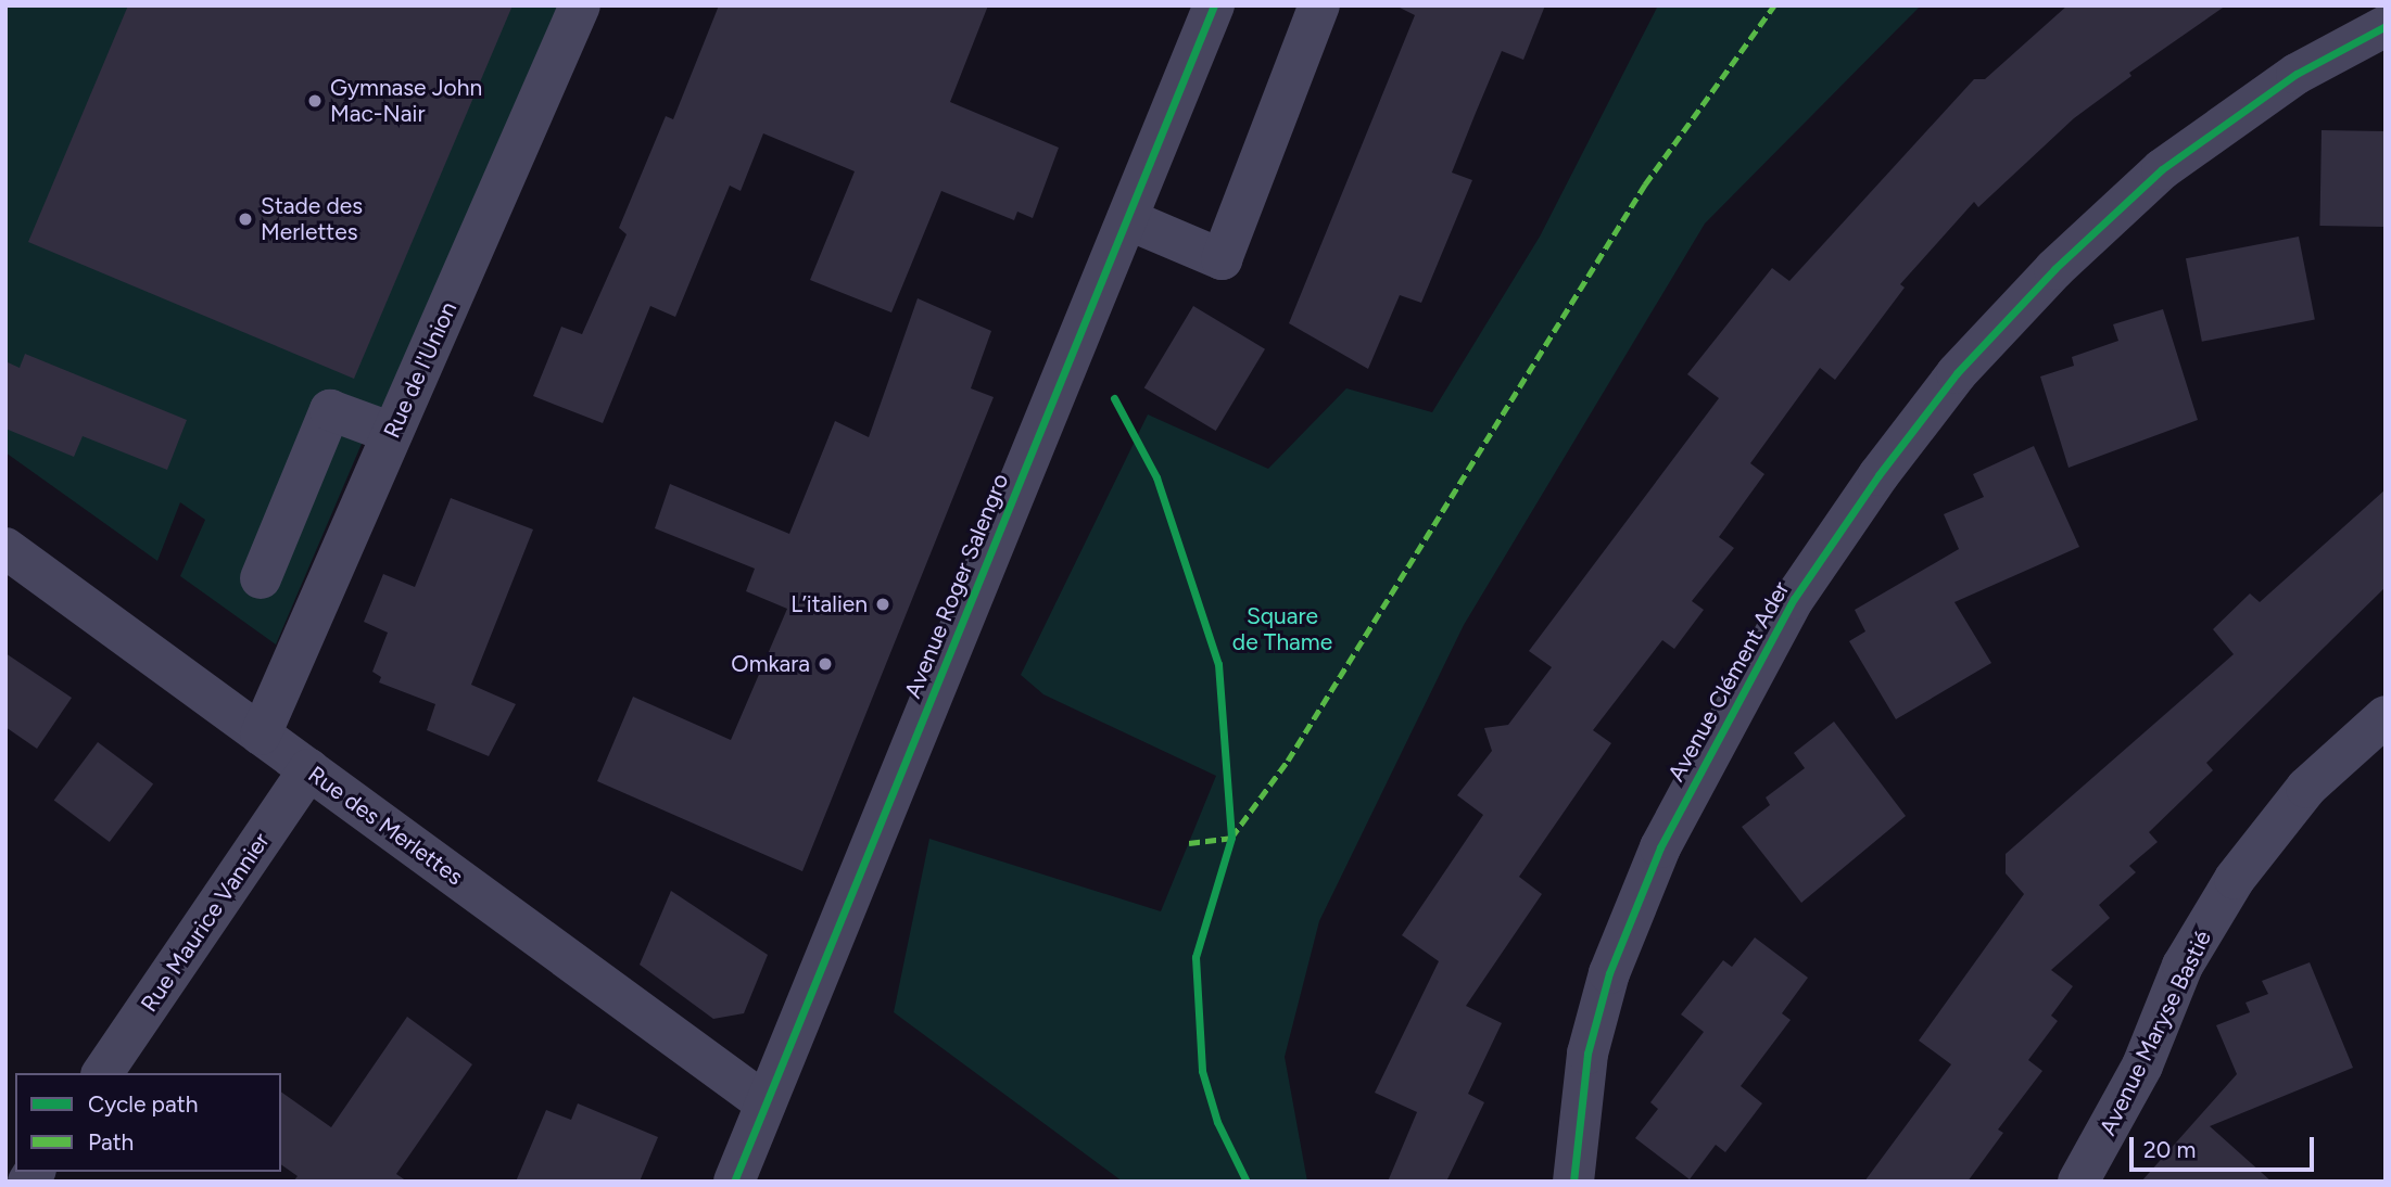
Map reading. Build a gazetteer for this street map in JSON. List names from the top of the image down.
{
  "streets": {
    "street": [
      "Rue de l'Union",
      "Avenue Roger Salengro",
      "Avenue Clément Ader",
      "Rue des Merlettes",
      "Rue Maurice Vannier",
      "Avenue Maryse Bastié"
    ]
  },
  "crossings": [
    ["Rue de l'Union", "Rue des Merlettes"],
    ["Avenue Roger Salengro", "Rue des Merlettes"],
    ["Rue des Merlettes", "Rue Maurice Vannier"]
  ],
  "parks": ["Square de Thame"],
  "places": [
    "Gymnase John Mac-Nair",
    "Stade des Merlettes",
    "L’italien",
    "Omkara"
  ],
  "legend": ["Cycle path", "Path"],
  "scale_bar": "20 m"
}
